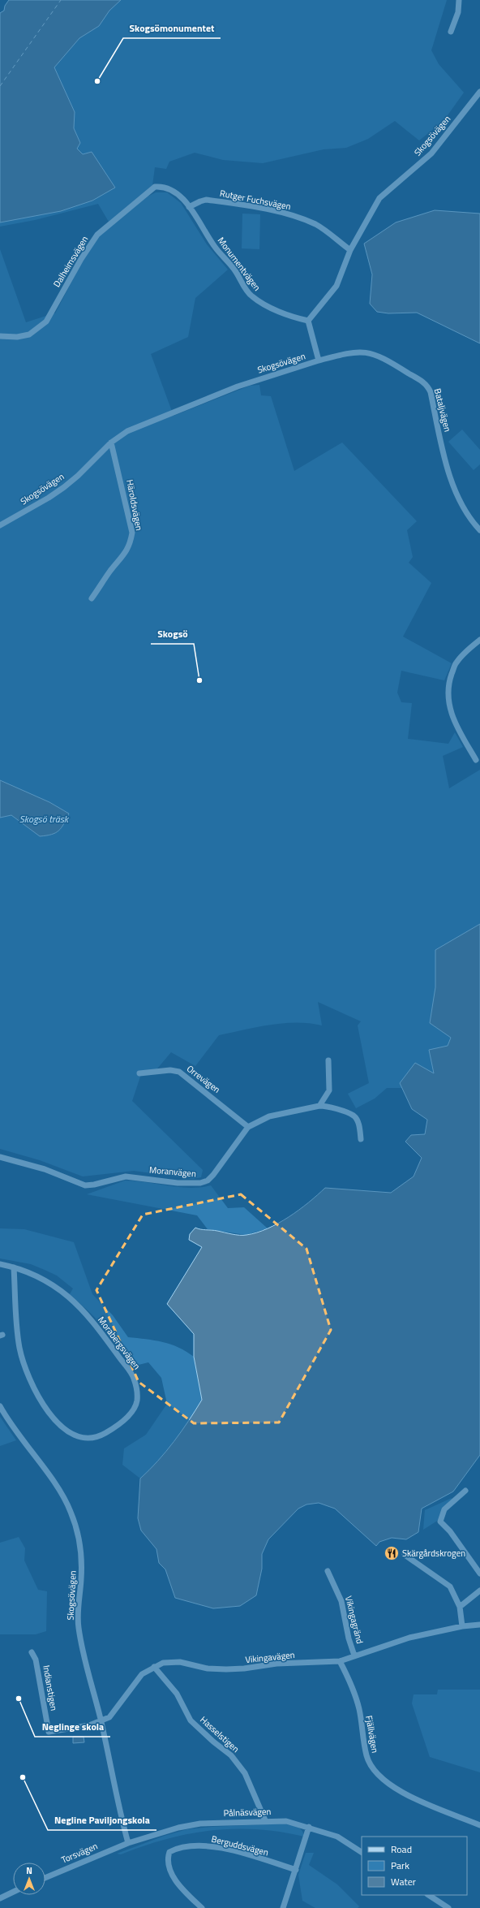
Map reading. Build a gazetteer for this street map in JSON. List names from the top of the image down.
{
  "streets": {
    "street": [
      "Skogsövägen",
      "Rutger Fuchsvägen",
      "Dalheimsvägen",
      "Monumentvägen",
      "Bataljvägen",
      "Häroldsvägen",
      "Orrevägen",
      "Moranvägen",
      "Morabergsvägen",
      "Vikingagränd",
      "Vikingavägen",
      "Indianstigen",
      "Hasselstigen",
      "Fjällvägen",
      "Pålnäsvägen",
      "Berguddsvägen",
      "Torsvägen"
    ]
  },
  "crossings": [
    ["Skogsövägen", "Rutger Fuchsvägen"],
    ["Skogsövägen", "Monumentvägen"],
    ["Skogsövägen", "Bataljvägen"],
    ["Skogsövägen", "Häroldsvägen"],
    ["Skogsövägen", "Vikingavägen"],
    ["Skogsövägen", "Indianstigen"],
    ["Skogsövägen", "Pålnäsvägen"],
    ["Skogsövägen", "Torsvägen"],
    ["Rutger Fuchsvägen", "Dalheimsvägen"],
    ["Rutger Fuchsvägen", "Monumentvägen"],
    ["Dalheimsvägen", "Monumentvägen"],
    ["Orrevägen", "Moranvägen"],
    ["Vikingagränd", "Vikingavägen"],
    ["Vikingavägen", "Indianstigen"],
    ["Vikingavägen", "Hasselstigen"],
    ["Vikingavägen", "Fjällvägen"],
    ["Hasselstigen", "Pålnäsvägen"],
    ["Pålnäsvägen", "Torsvägen"]
  ],
  "water": ["Skogsö träsk"],
  "places": {
    "other": [
      "Skogsömonumentet",
      "Skogsö",
      "Neglinge skola",
      "Negline Paviljongskola"
    ],
    "restaurant": ["Skärgårdskrogen"]
  },
  "legend": ["Road", "Park", "Water"],
  "north": "top"
}
